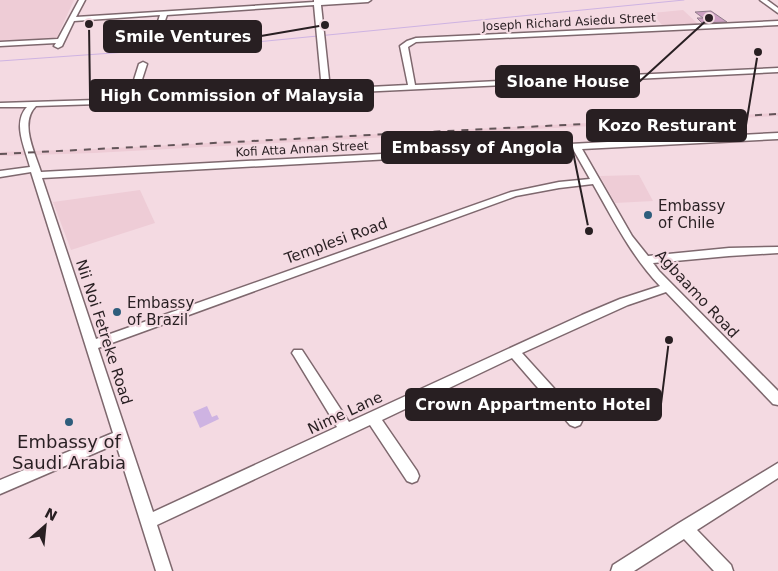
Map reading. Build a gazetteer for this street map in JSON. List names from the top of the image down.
{
  "streets": {
    "street": [
      "Joseph Richard Asiedu Street",
      "Kofi Atta Annan Street",
      "Templesi Road",
      "Agbaamo Road",
      "Nii Noi Fetreke Road",
      "Nime Lane"
    ]
  },
  "crossings": [
    ["Kofi Atta Annan Street", "Agbaamo Road"],
    ["Kofi Atta Annan Street", "Nii Noi Fetreke Road"],
    ["Templesi Road", "Agbaamo Road"],
    ["Templesi Road", "Nii Noi Fetreke Road"],
    ["Agbaamo Road", "Nime Lane"],
    ["Nii Noi Fetreke Road", "Nime Lane"]
  ],
  "places": [
    "Sloane House",
    "High Commission of Malaysia",
    "Smile Ventures",
    "Kozo Resturant",
    "Embassy of Chile",
    "Embassy of Angola",
    "Embassy of Brazil",
    "Crown Appartmento Hotel",
    "Embassy of Saudi Arabia"
  ],
  "north": "top right"
}
